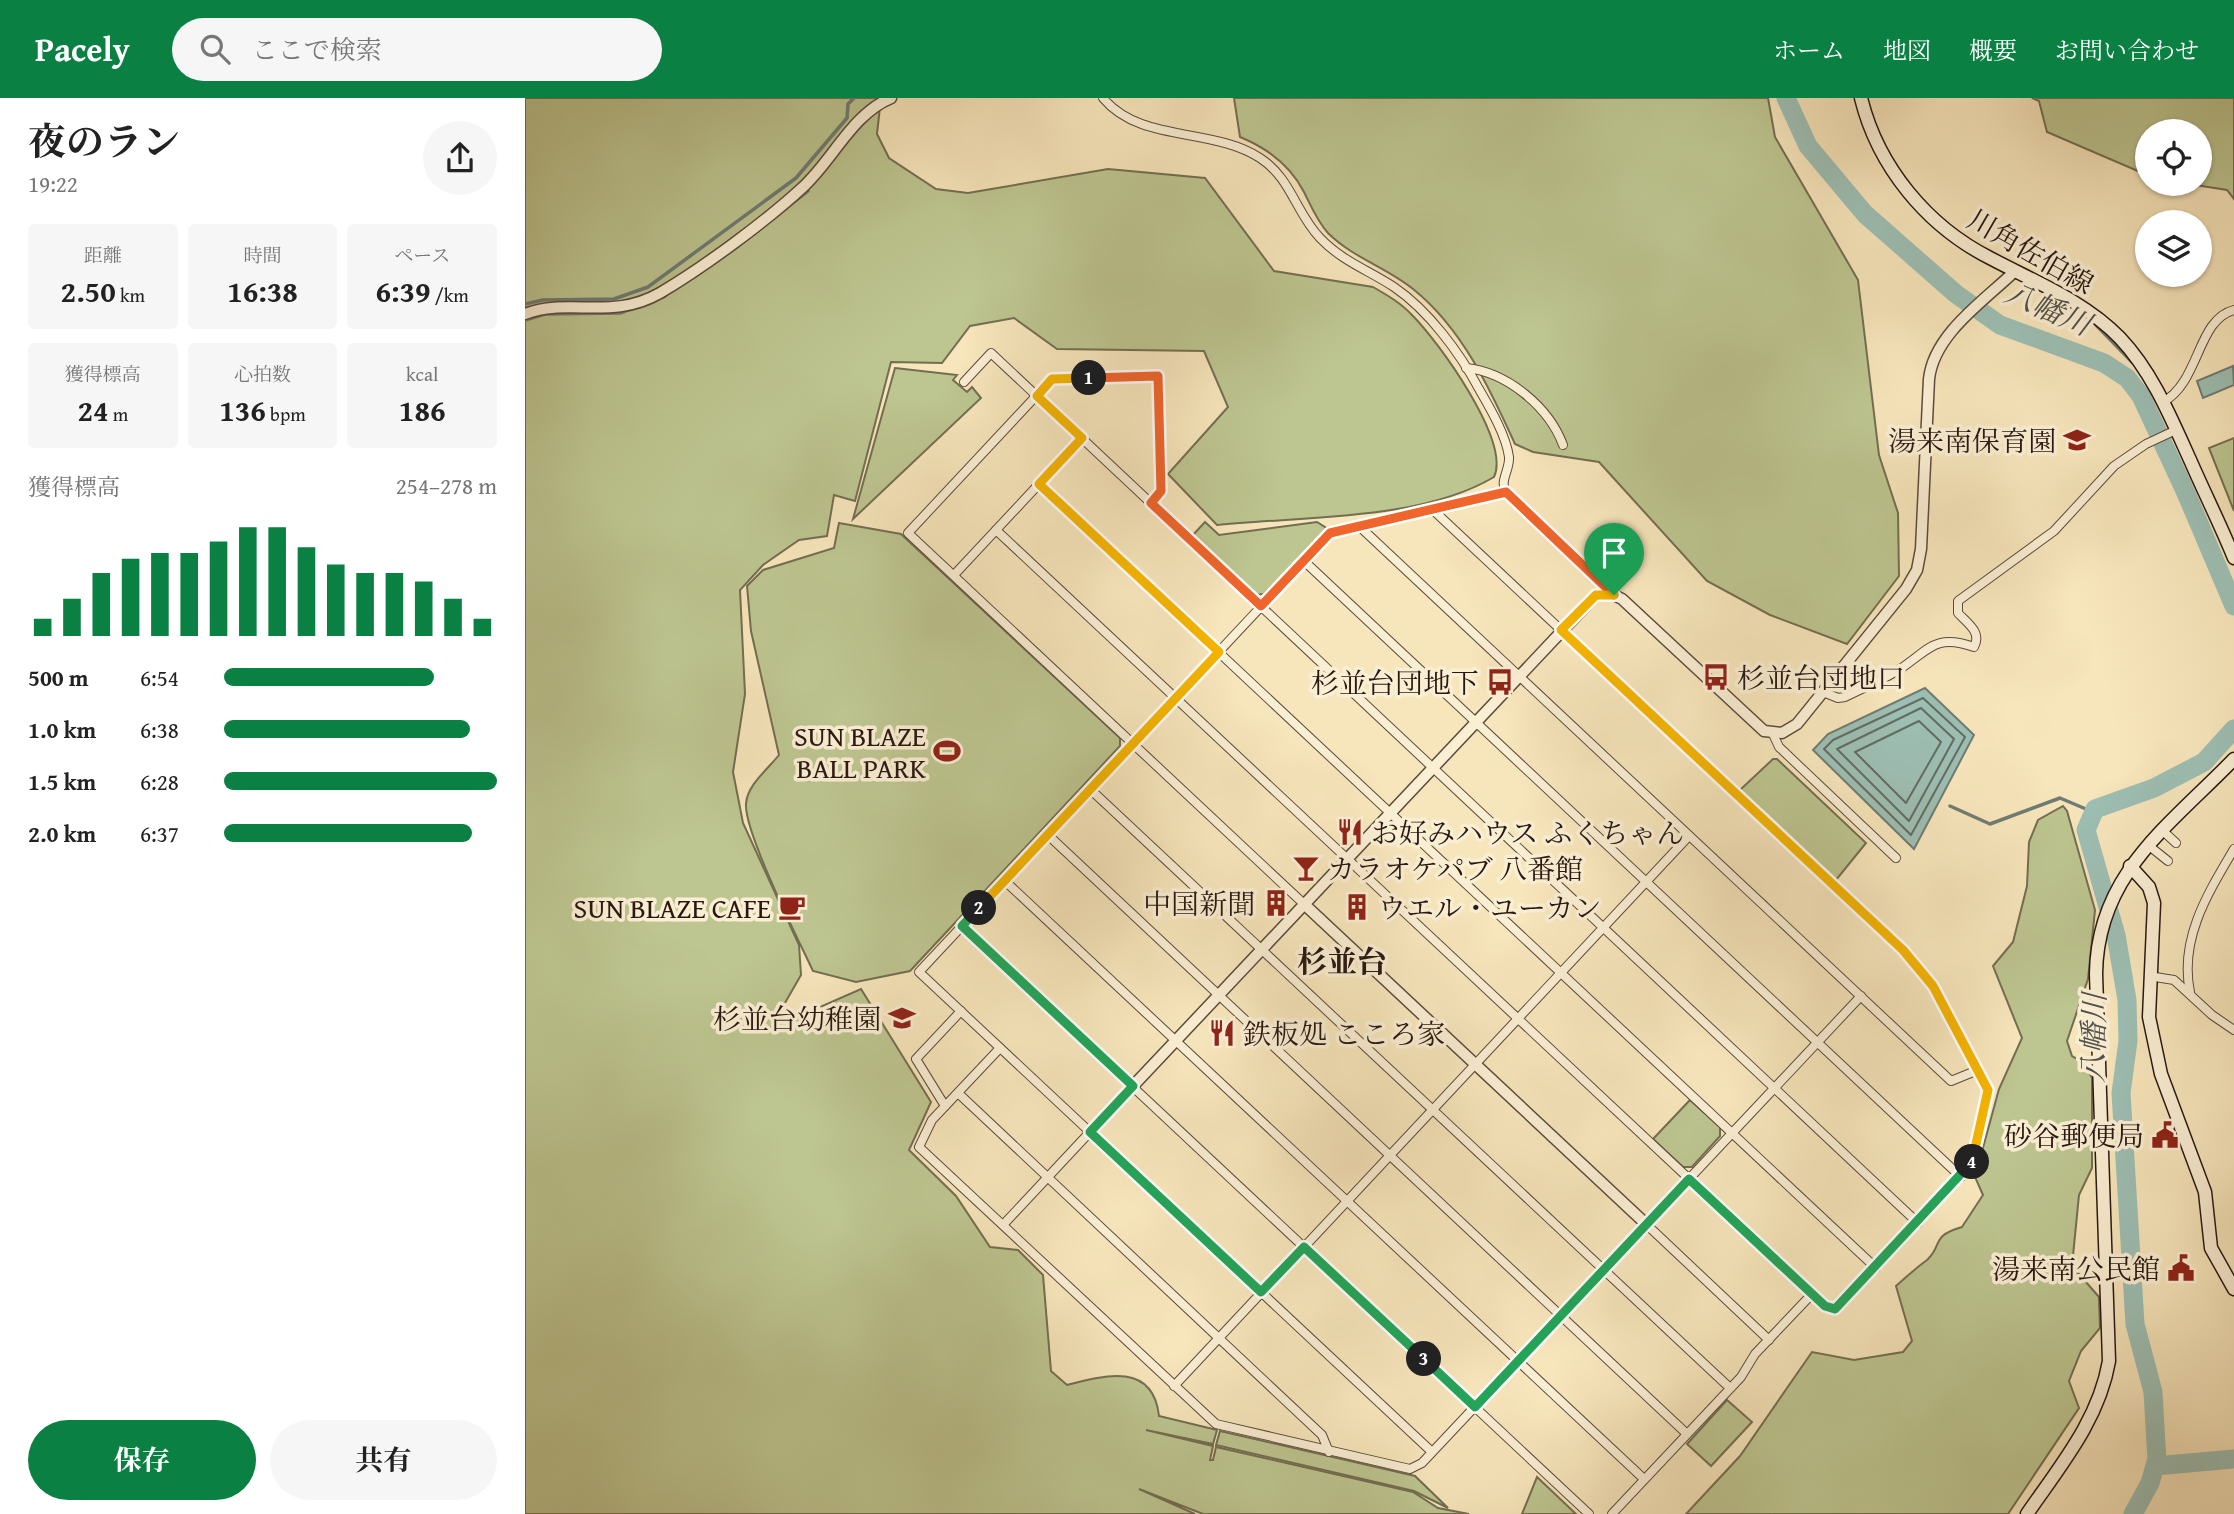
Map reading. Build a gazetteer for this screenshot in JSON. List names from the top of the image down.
{
  "streets": {
    "main road": ["川角佐伯線"]
  },
  "districts": ["杉並台"],
  "water": ["八幡川"],
  "places": {
    "school or university": ["湯来南保育園", "杉並台幼稚園"],
    "bus stop": ["杉並台団地口", "杉並台団地下"],
    "sports": ["SUN BLAZE BALL PARK"],
    "restaurant": ["お好みハウス ふくちゃん", "鉄板処 こころ家"],
    "bar": ["カラオケパブ 八番館"],
    "building": ["中国新聞", "ウエル・ユーカン"],
    "cafe": ["SUN BLAZE CAFE"],
    "public building": ["砂谷郵便局", "湯来南公民館"]
  },
  "page": {
    "header": "Pacely",
    "search": "ここで検索",
    "nav": [
      "ホーム",
      "地図",
      "概要",
      "お問い合わせ"
    ],
    "heading": ["夜のラン", "19:22"],
    "stats": [
      ["距離", "2.50 km"],
      ["時間", "16:38"],
      ["ペース", "6:39 /km"],
      ["獲得標高", "24 m"],
      ["心拍数", "136 bpm"],
      ["kcal", "186"]
    ],
    "pins": [
      "1",
      "2",
      "4",
      "3"
    ],
    "chart": ["獲得標高", "254–278 m"],
    "list": [
      {
        "name": "500 m",
        "note": "6:54"
      },
      {
        "name": "1.0 km",
        "note": "6:38"
      },
      {
        "name": "1.5 km",
        "note": "6:28"
      },
      {
        "name": "2.0 km",
        "note": "6:37"
      }
    ],
    "buttons": ["保存", "共有"]
  }
}
